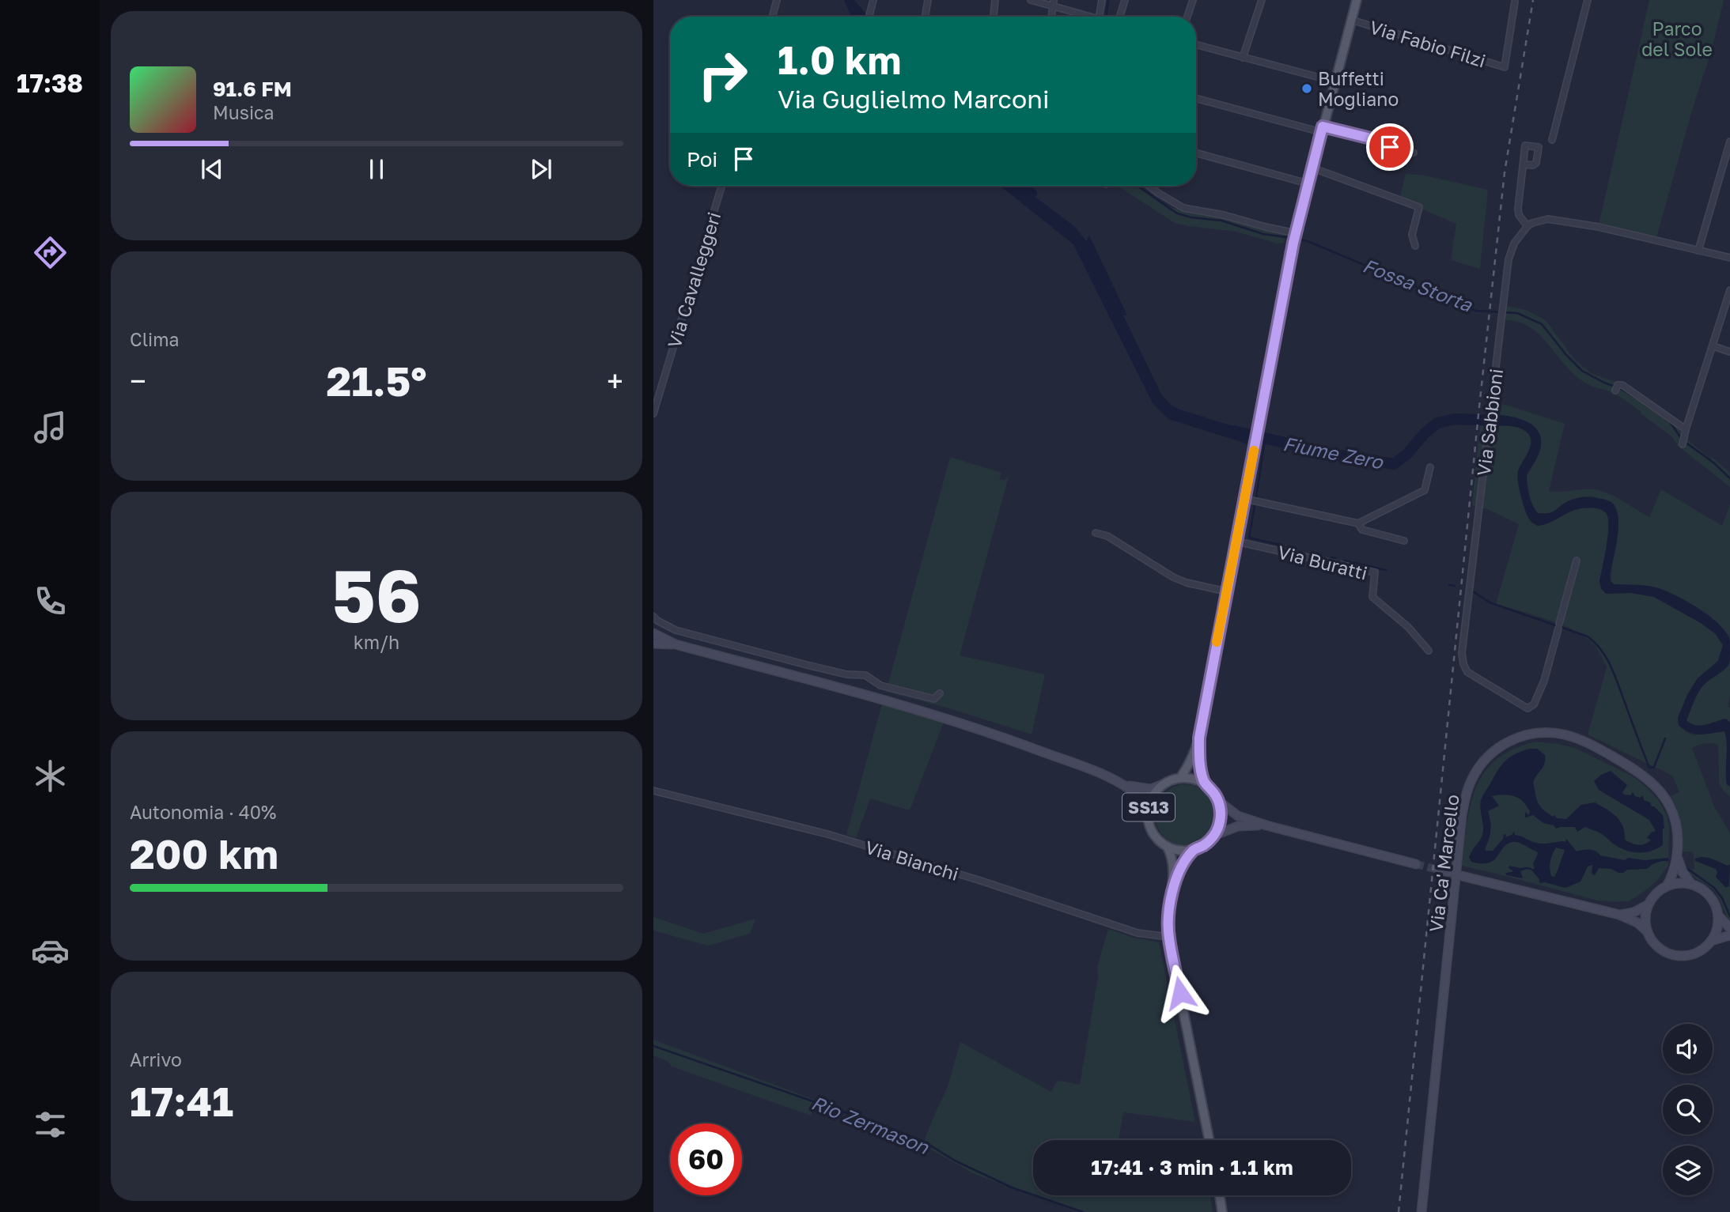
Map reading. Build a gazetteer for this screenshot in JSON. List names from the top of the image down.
{
  "streets": {
    "main road": ["SS13", "Via Ca' Marcello"],
    "street": [
      "Via Fabio Filzi",
      "Via Cavalleggeri",
      "Via Sabbioni",
      "Via Buratti",
      "Via Bianchi"
    ]
  },
  "crossings": [
    ["Via Fabio Filzi", "SS13"],
    ["Via Buratti", "SS13"],
    ["SS13", "Via Bianchi"]
  ],
  "water": ["Fossa Storta", "Fiume Zero", "Rio Zermason"],
  "parks": ["Parco del Sole"],
  "places": ["Buffetti Mogliano"],
  "page": {
    "tabs": "17:38",
    "turn": ["1.0 km", "Via Guglielmo Marconi"],
    "song": ["91.6 FM", "Musica"],
    "then": "Poi",
    "tile": [
      "Clima",
      ["56", "km/h"],
      ["Autonomia · 40%", "200 km"],
      ["Arrivo", "17:41"]
    ],
    "heat": ["−", "21.5°", "+"],
    "limit": "60",
    "trip": "17:41 · 3 min · 1.1 km"
  }
}
